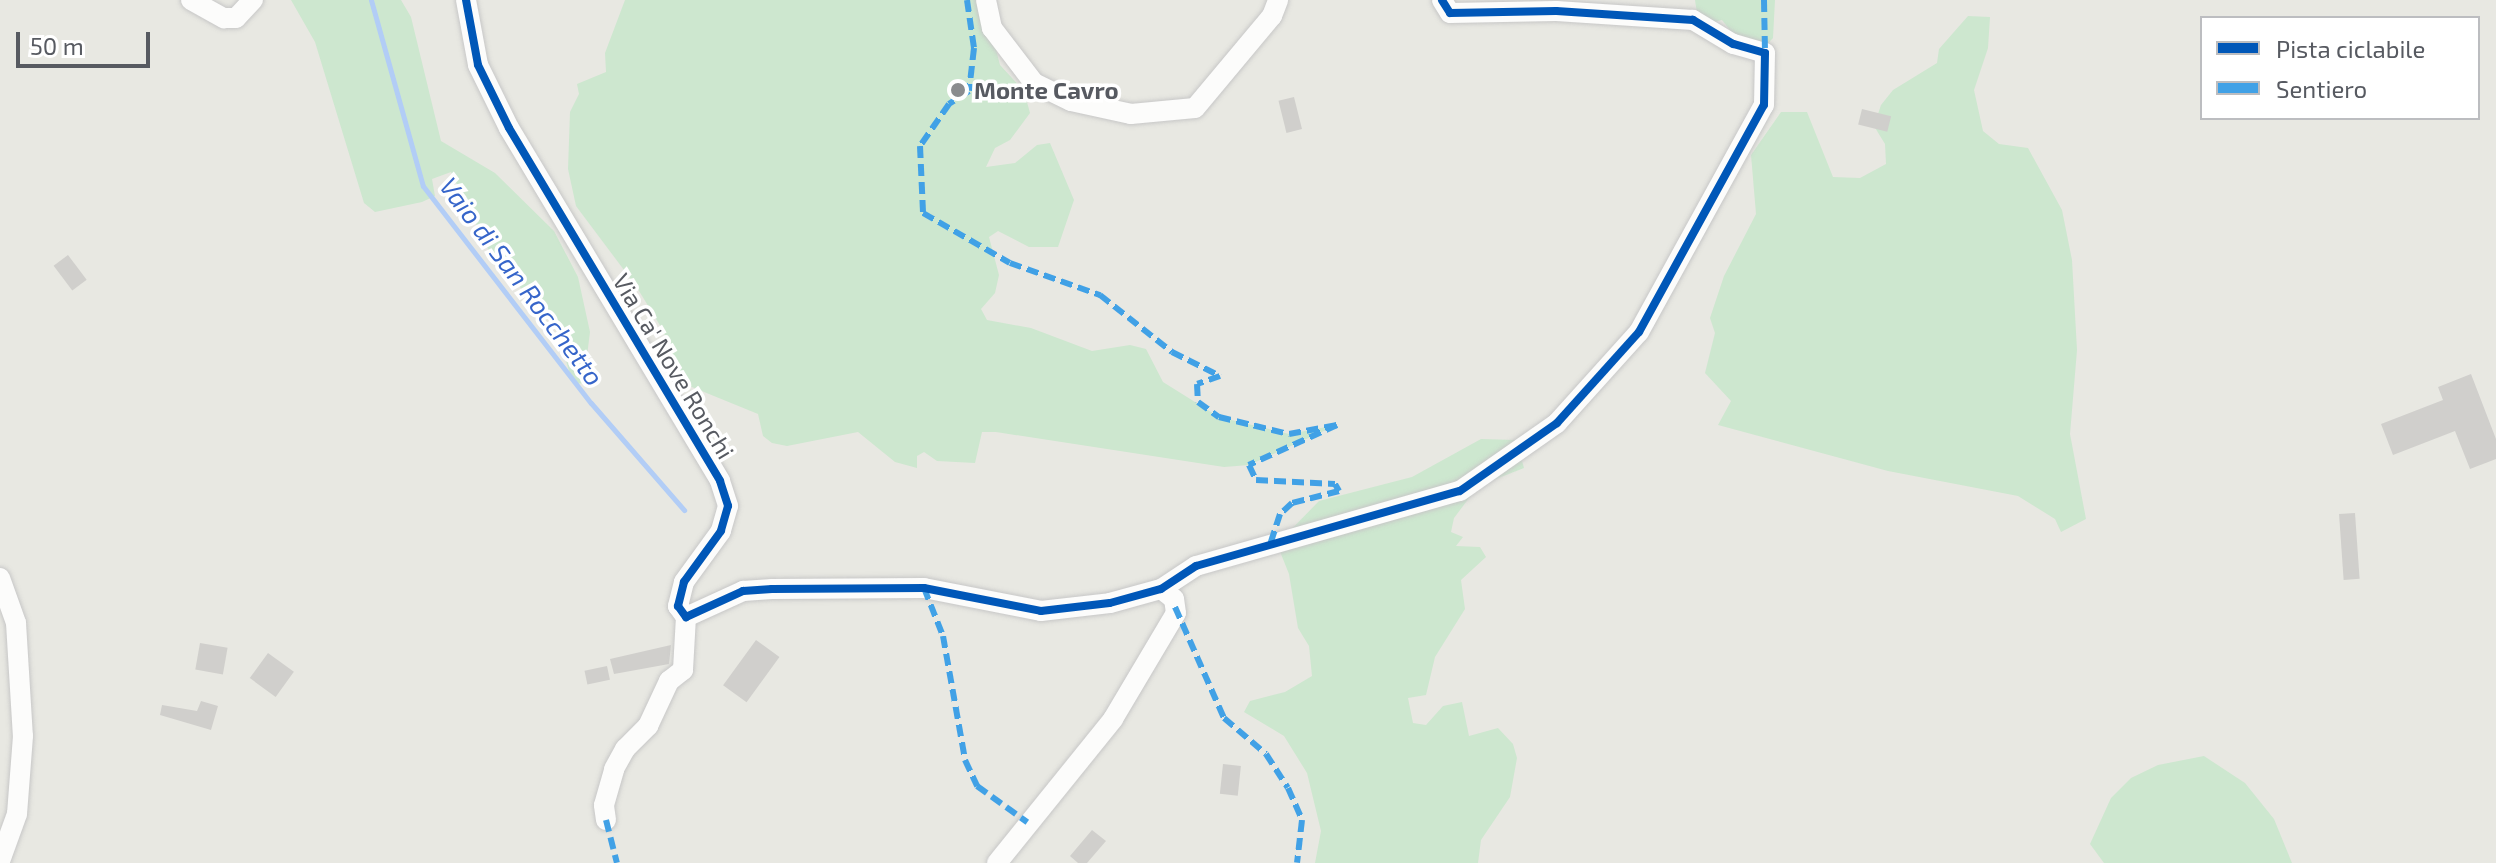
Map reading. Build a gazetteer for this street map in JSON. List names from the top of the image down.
{
  "streets": {
    "street": ["Via Ca' Nove Ronchi"]
  },
  "water": ["Vaio di San Rocchetto"],
  "places": ["Monte Cavro"],
  "legend": ["Pista ciclabile", "Sentiero"],
  "scale_bar": "50 m"
}
